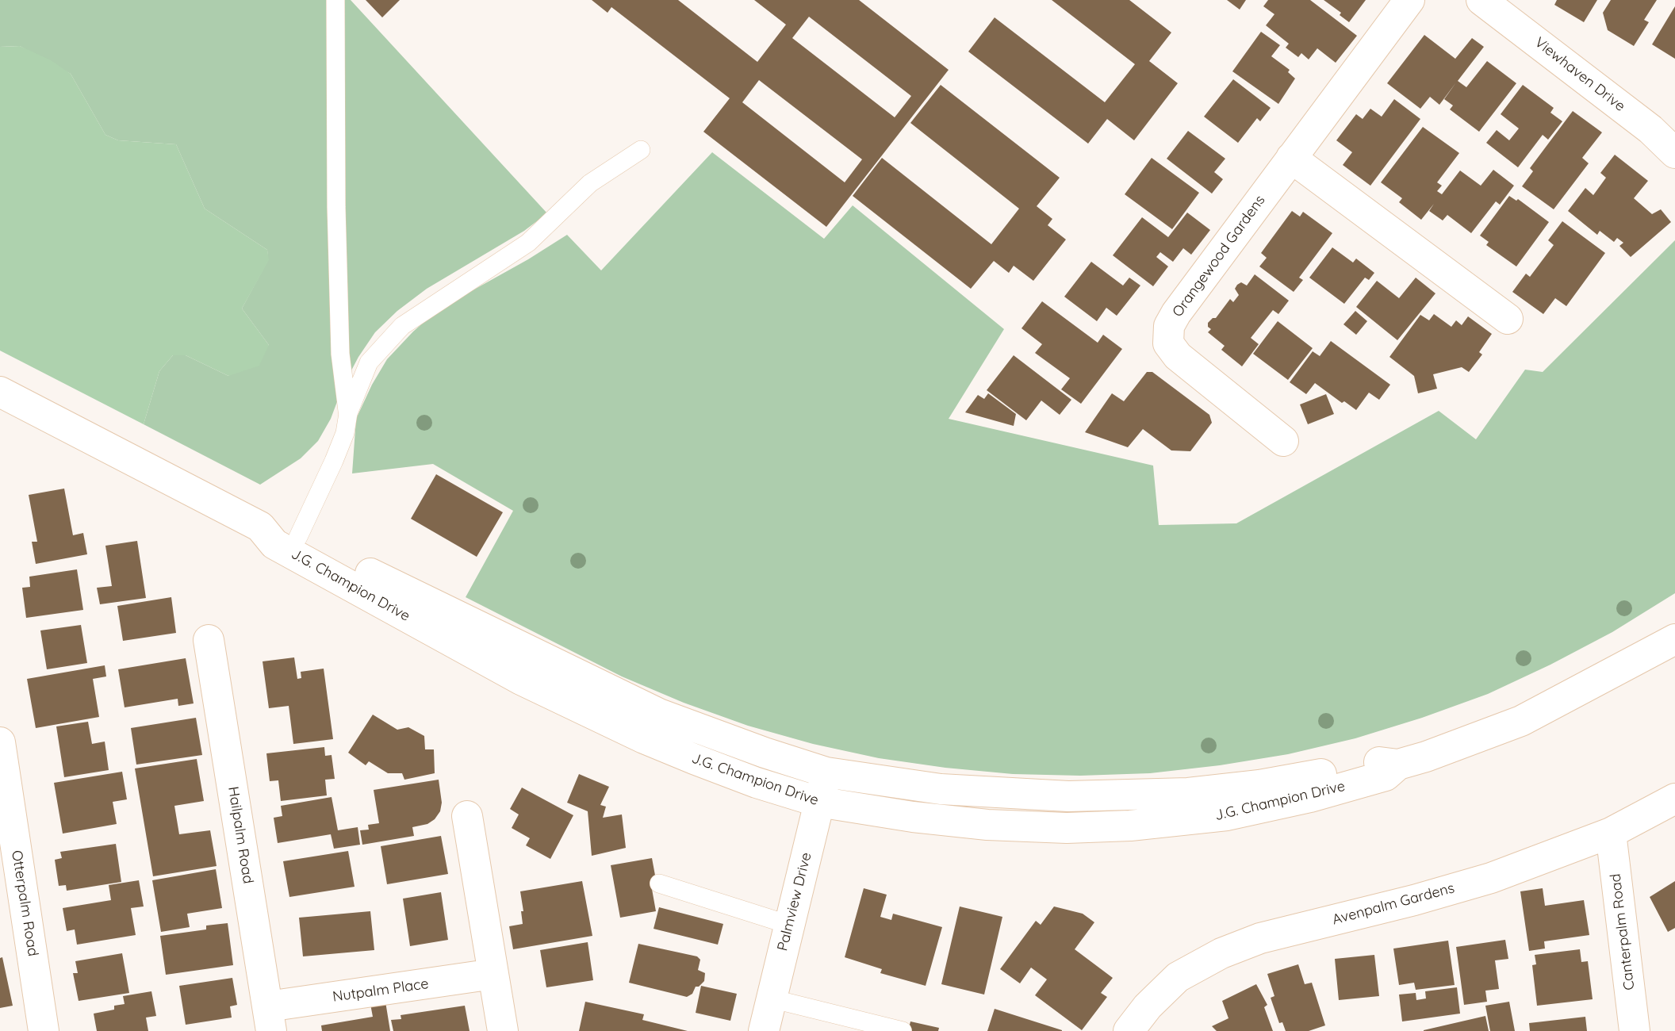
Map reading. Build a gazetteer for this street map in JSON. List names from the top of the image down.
{
  "streets": {
    "street": [
      "Viewhaven Drive",
      "Orangewood Gardens",
      "J.G. Champion Drive",
      "Hailpalm Road",
      "Palmview Drive",
      "Otterpalm Road",
      "Avenpalm Gardens",
      "Canterpalm Road",
      "Nutpalm Place"
    ]
  },
  "crossings": [
    ["J.G. Champion Drive", "Palmview Drive"],
    ["Hailpalm Road", "Nutpalm Place"],
    ["Avenpalm Gardens", "Canterpalm Road"]
  ]
}
